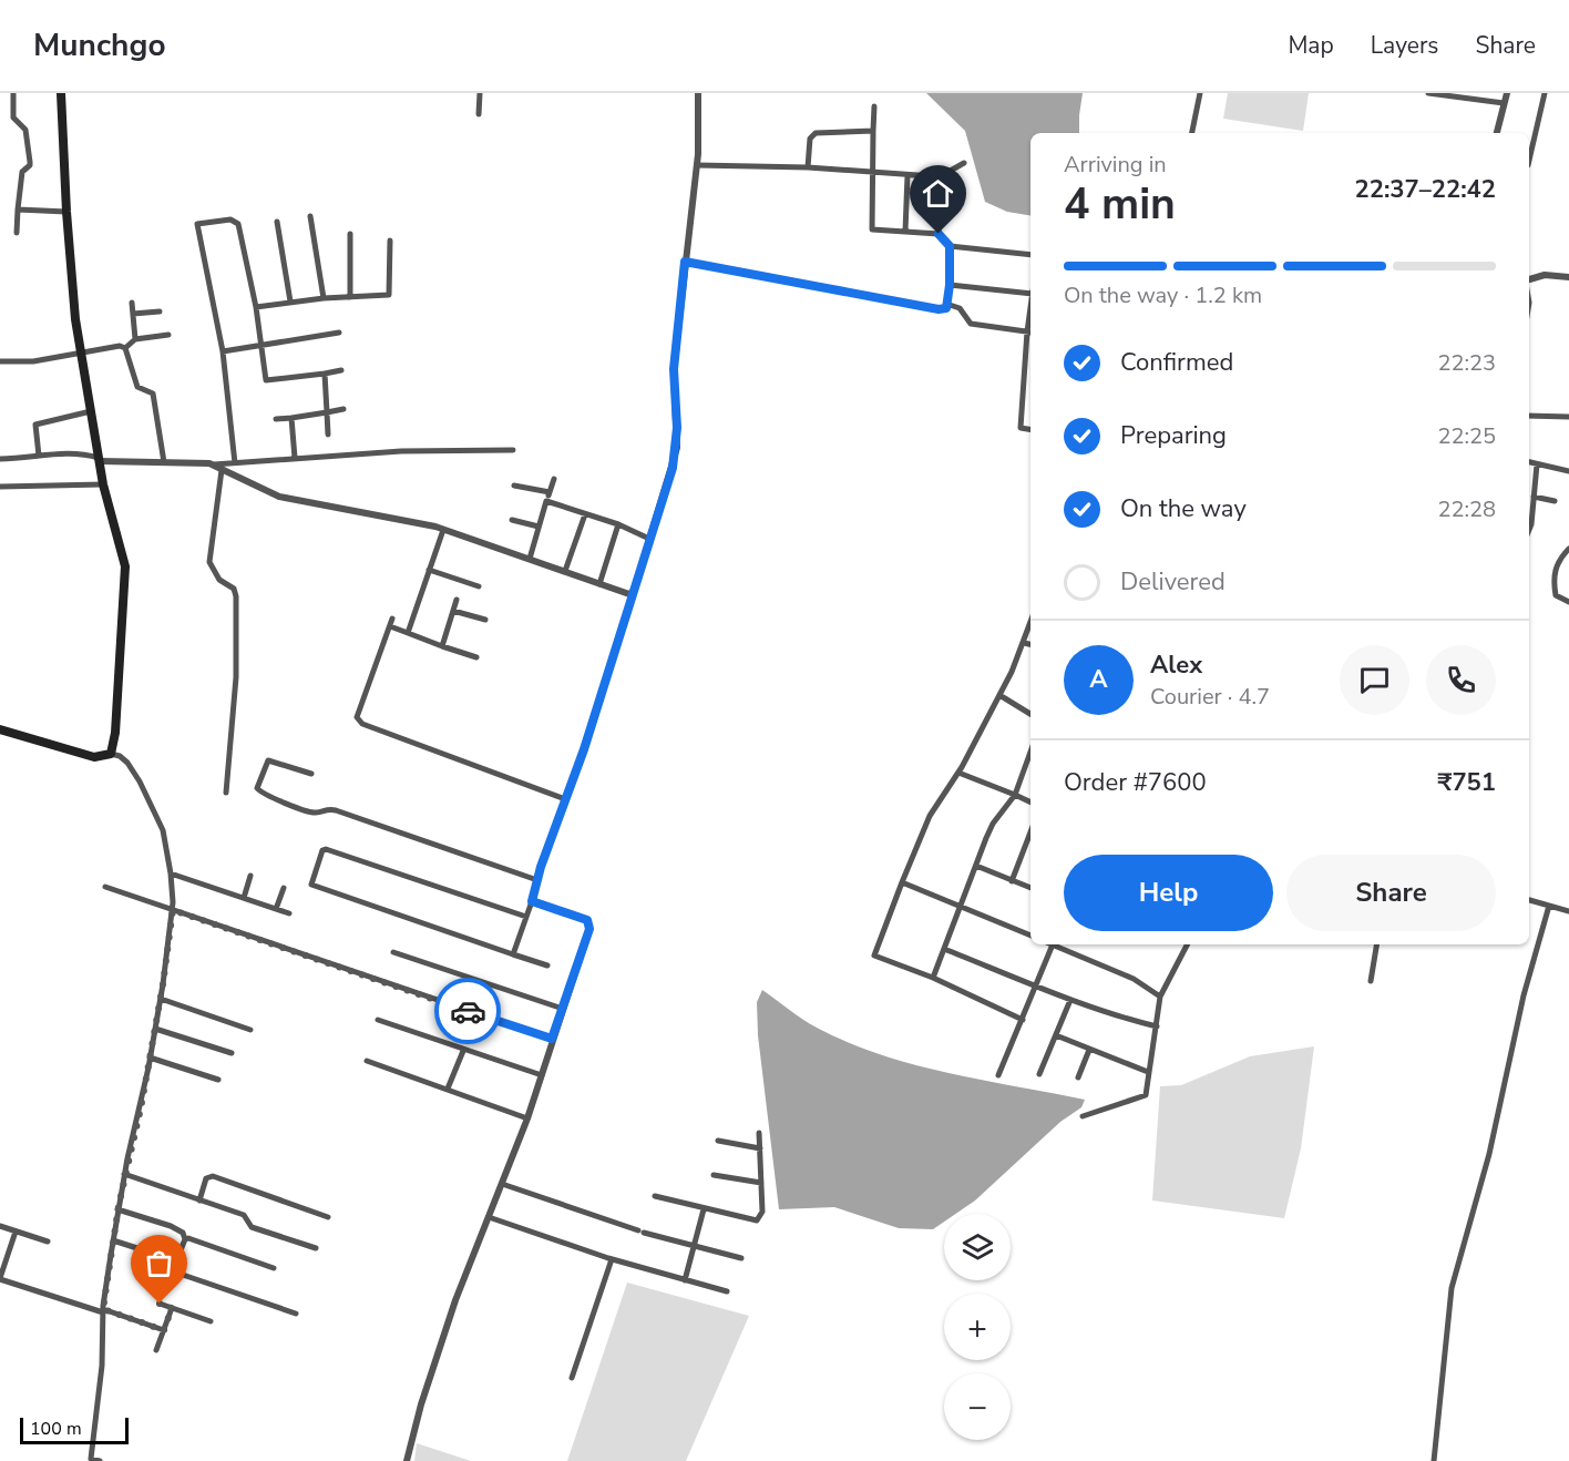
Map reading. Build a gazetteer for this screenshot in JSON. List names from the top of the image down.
{
  "scale_bar": "100 m",
  "page": {
    "header": "Munchgo",
    "nav": ["Map", "Layers", "Share"],
    "heading": ["4 min", "Arriving in", "22:37–22:42"],
    "panel": [
      "Alex",
      "Courier · 4.7",
      "Order #7600",
      "₹751"
    ],
    "bar": "On the way · 1.2 km",
    "list": [
      ["Confirmed", "22:23"],
      ["Preparing", "22:25"],
      ["On the way", "22:28"],
      "Delivered"
    ],
    "round": "A",
    "buttons": ["Help", "Share"],
    "map_buttons": ["+", "−"],
    "scale": "100 m"
  }
}
